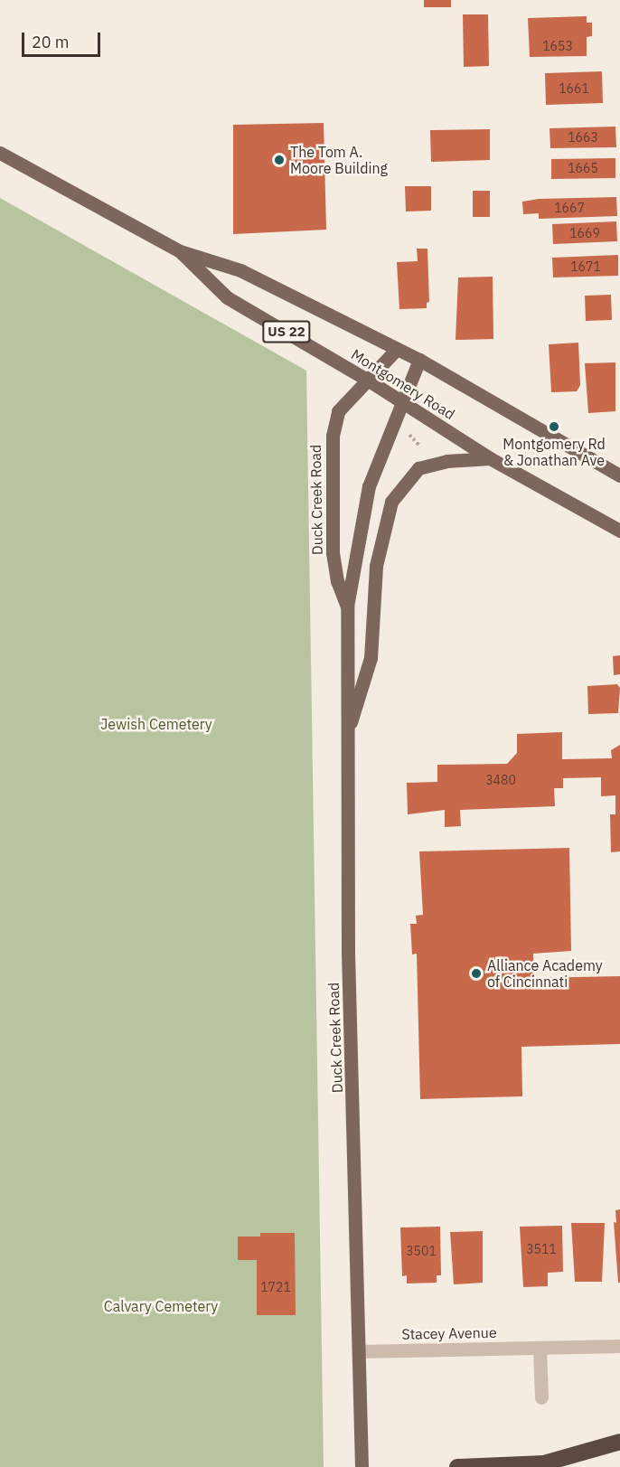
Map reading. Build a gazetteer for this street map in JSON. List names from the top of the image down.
{
  "streets": {
    "main road": ["US 22", "Montgomery Road", "Duck Creek Road"],
    "street": ["Stacey Avenue"]
  },
  "crossings": [
    ["Montgomery Road", "Duck Creek Road"],
    ["Duck Creek Road", "Stacey Avenue"]
  ],
  "parks": ["Jewish Cemetery", "Calvary Cemetery"],
  "places": ["The Tom A. Moore Building", "Montgomery Rd & Jonathan Ave", "Alliance Academy of Cincinnati"],
  "house_numbers": [
    "1653",
    "1661",
    "1663",
    "1665",
    "1667",
    "1669",
    "1671",
    "3480",
    "3511",
    "3501",
    "1721"
  ],
  "scale_bar": "20 m"
}
